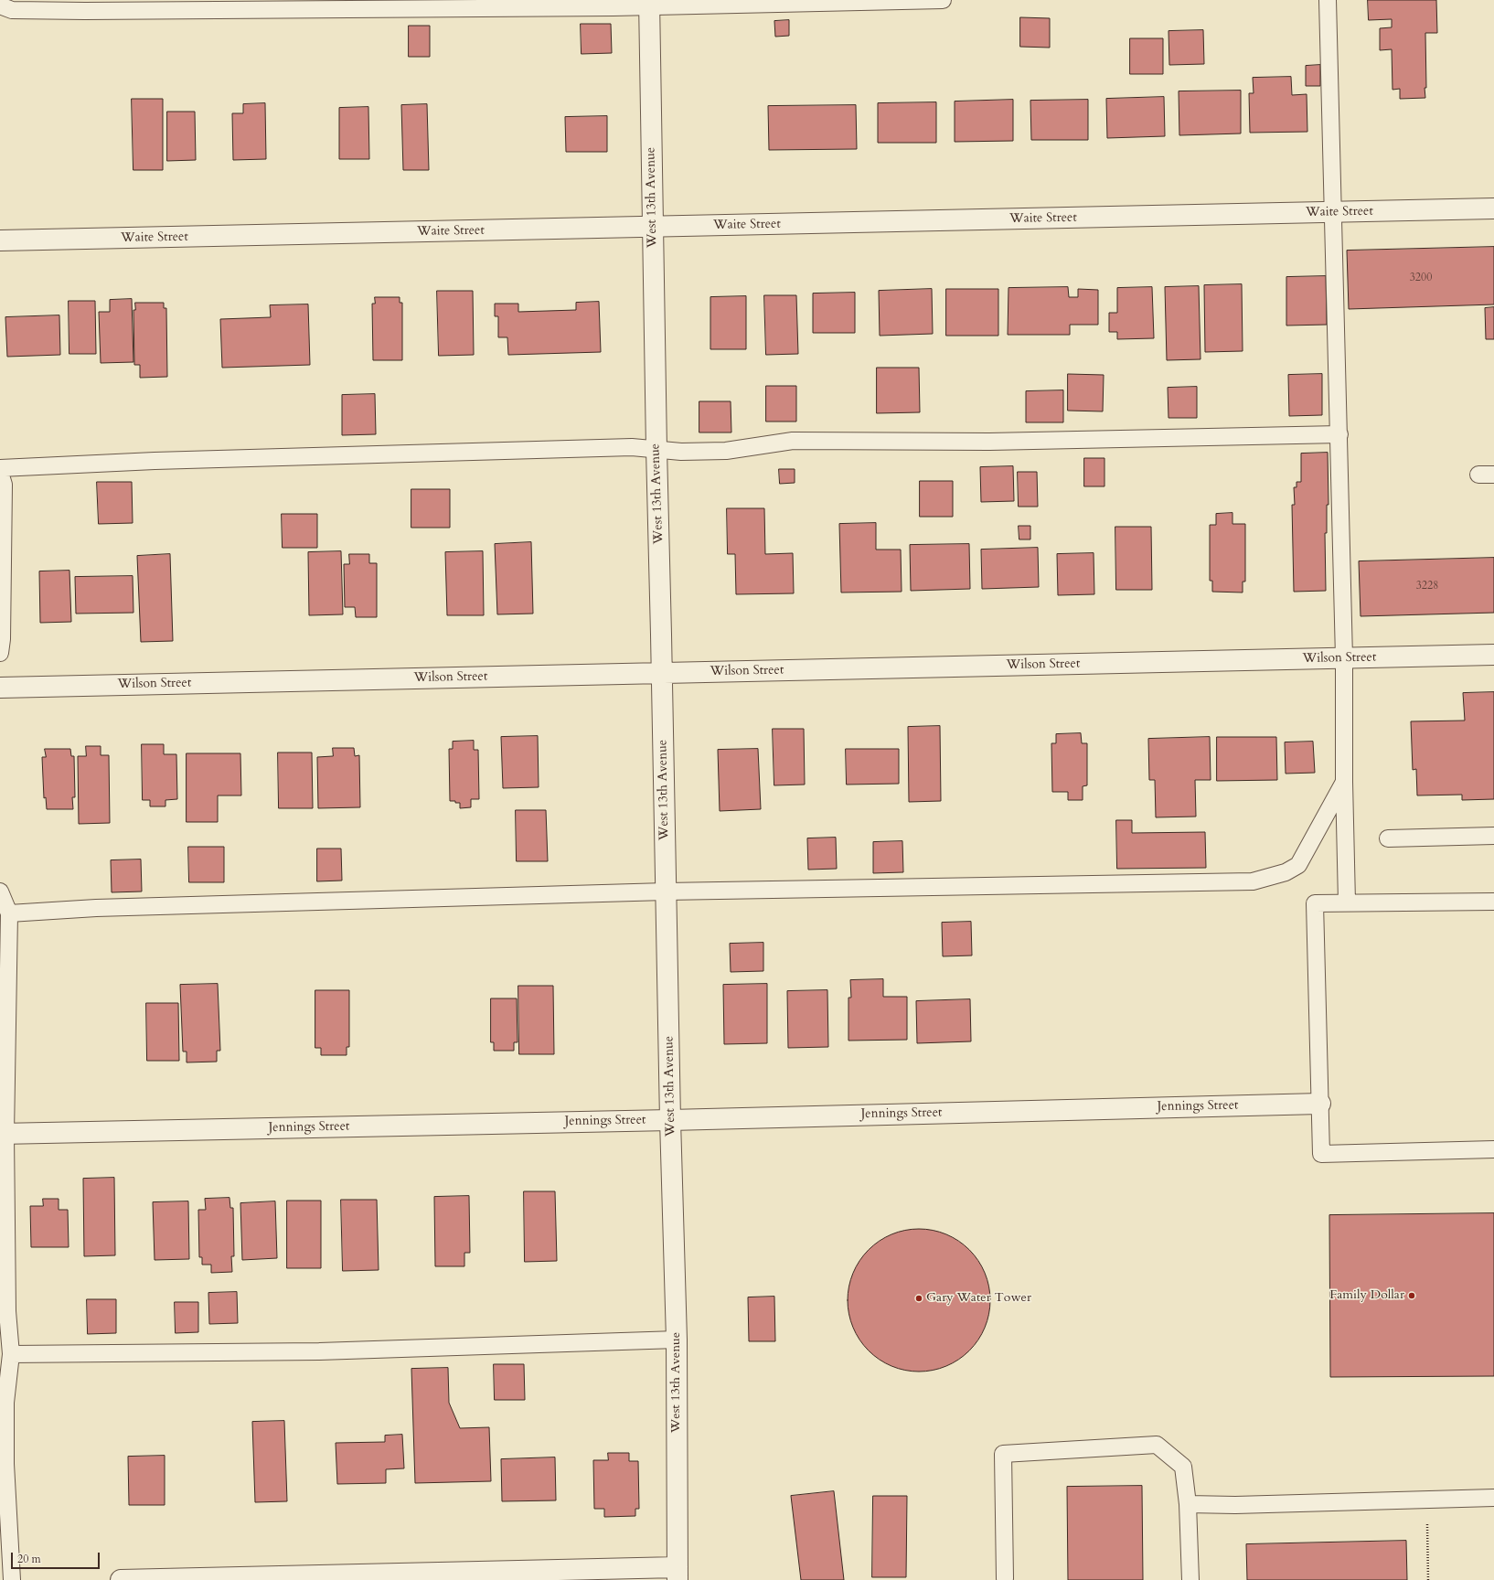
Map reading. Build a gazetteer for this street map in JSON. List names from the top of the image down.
{
  "streets": {
    "street": [
      "West 13th Avenue",
      "Waite Street",
      "Wilson Street",
      "Jennings Street"
    ]
  },
  "crossings": [
    ["West 13th Avenue", "Waite Street"],
    ["West 13th Avenue", "Wilson Street"],
    ["West 13th Avenue", "Jennings Street"]
  ],
  "places": ["Family Dollar", "Gary Water Tower"],
  "house_numbers": ["3200", "3228"],
  "scale_bar": "20 m"
}
